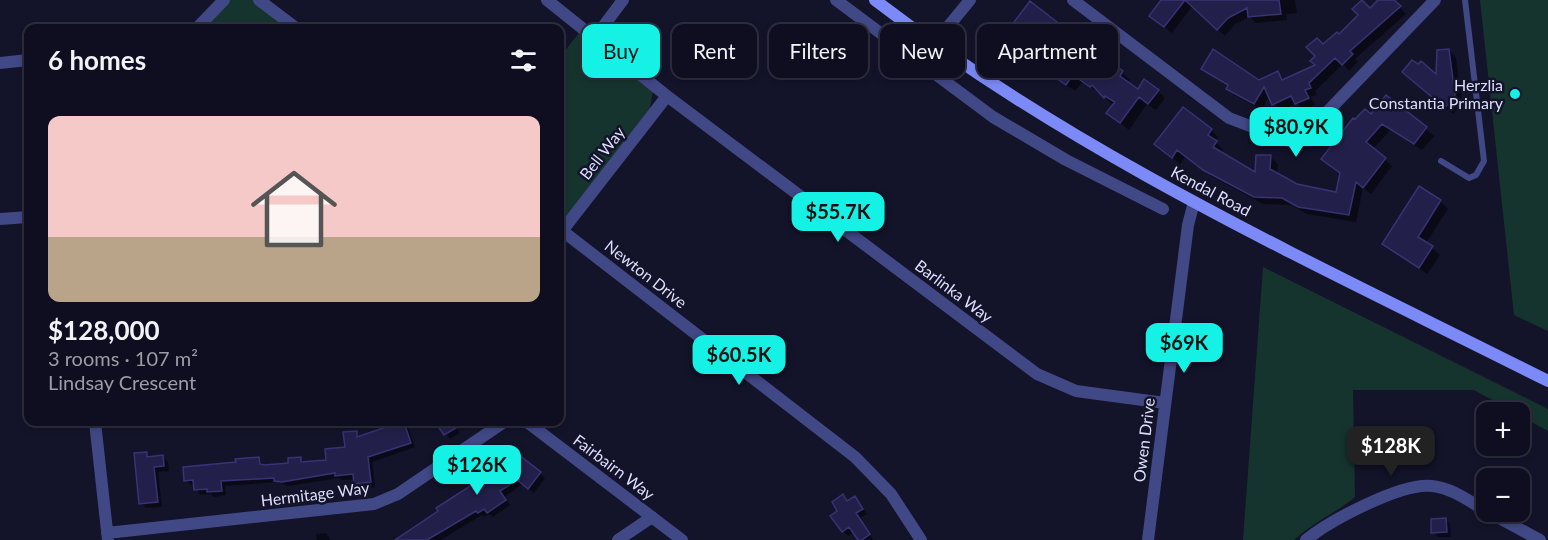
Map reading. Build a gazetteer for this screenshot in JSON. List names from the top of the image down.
{
  "streets": {
    "main road": ["Kendal Road"],
    "street": [
      "Bell Way",
      "Newton Drive",
      "Barlinka Way",
      "Owen Drive",
      "Fairbairn Way",
      "Hermitage Way"
    ]
  },
  "crossings": [
    ["Bell Way", "Barlinka Way"],
    ["Kendal Road", "Owen Drive"],
    ["Barlinka Way", "Owen Drive"]
  ],
  "places": ["Herzlia Constantia Primary"],
  "page": {
    "chip": [
      "Buy",
      "Rent",
      "Filters",
      "New",
      "Apartment"
    ],
    "heading": "6 homes",
    "list": [
      {
        "name": "$128,000",
        "note": "3 rooms · 107 m² · Lindsay Crescent"
      }
    ],
    "price": [
      "$80.9K",
      "$55.7K",
      "$69K",
      "$60.5K",
      "$128K",
      "$126K"
    ],
    "map_buttons": ["+", "−"]
  }
}
